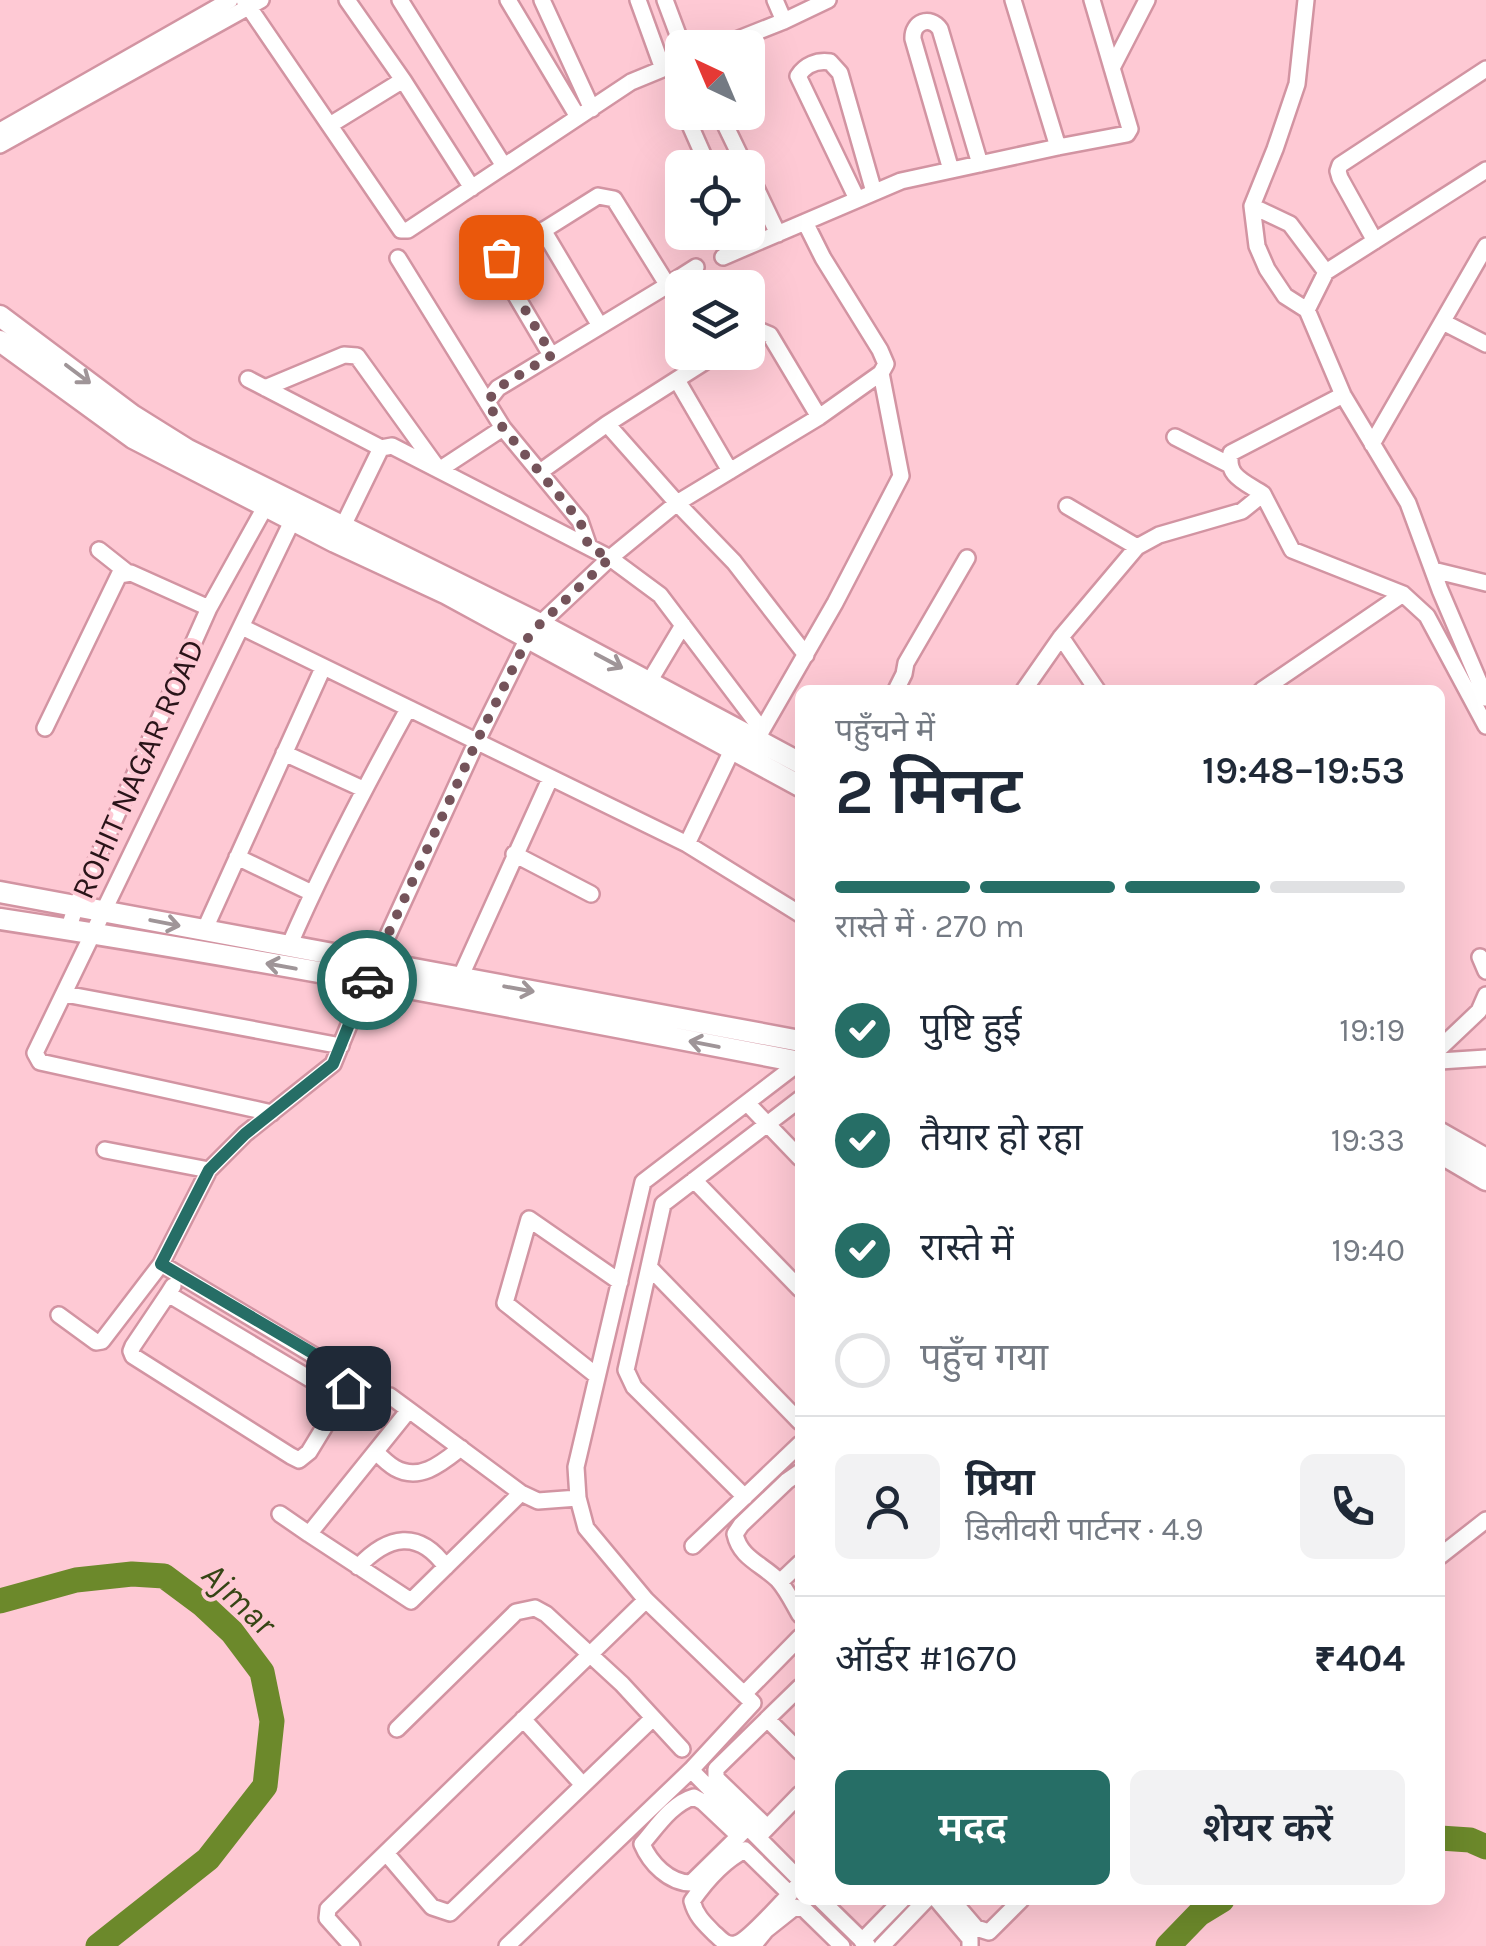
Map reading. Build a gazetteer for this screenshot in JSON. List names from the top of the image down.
{
  "streets": {
    "street": ["ROHIT NAGAR ROAD"]
  },
  "water": ["Ajmar"],
  "north": "top left",
  "page": {
    "heading": ["2 मिनट", "पहुँचने में", "19:48–19:53"],
    "panel": [
      "प्रिया",
      "डिलीवरी पार्टनर · 4.9",
      "ऑर्डर #1670",
      "₹404"
    ],
    "bar": "रास्ते में · 270 m",
    "list": [
      ["पुष्टि हुई", "19:19"],
      ["तैयार हो रहा", "19:33"],
      ["रास्ते में", "19:40"],
      "पहुँच गया"
    ],
    "buttons": ["मदद", "शेयर करें"]
  }
}
